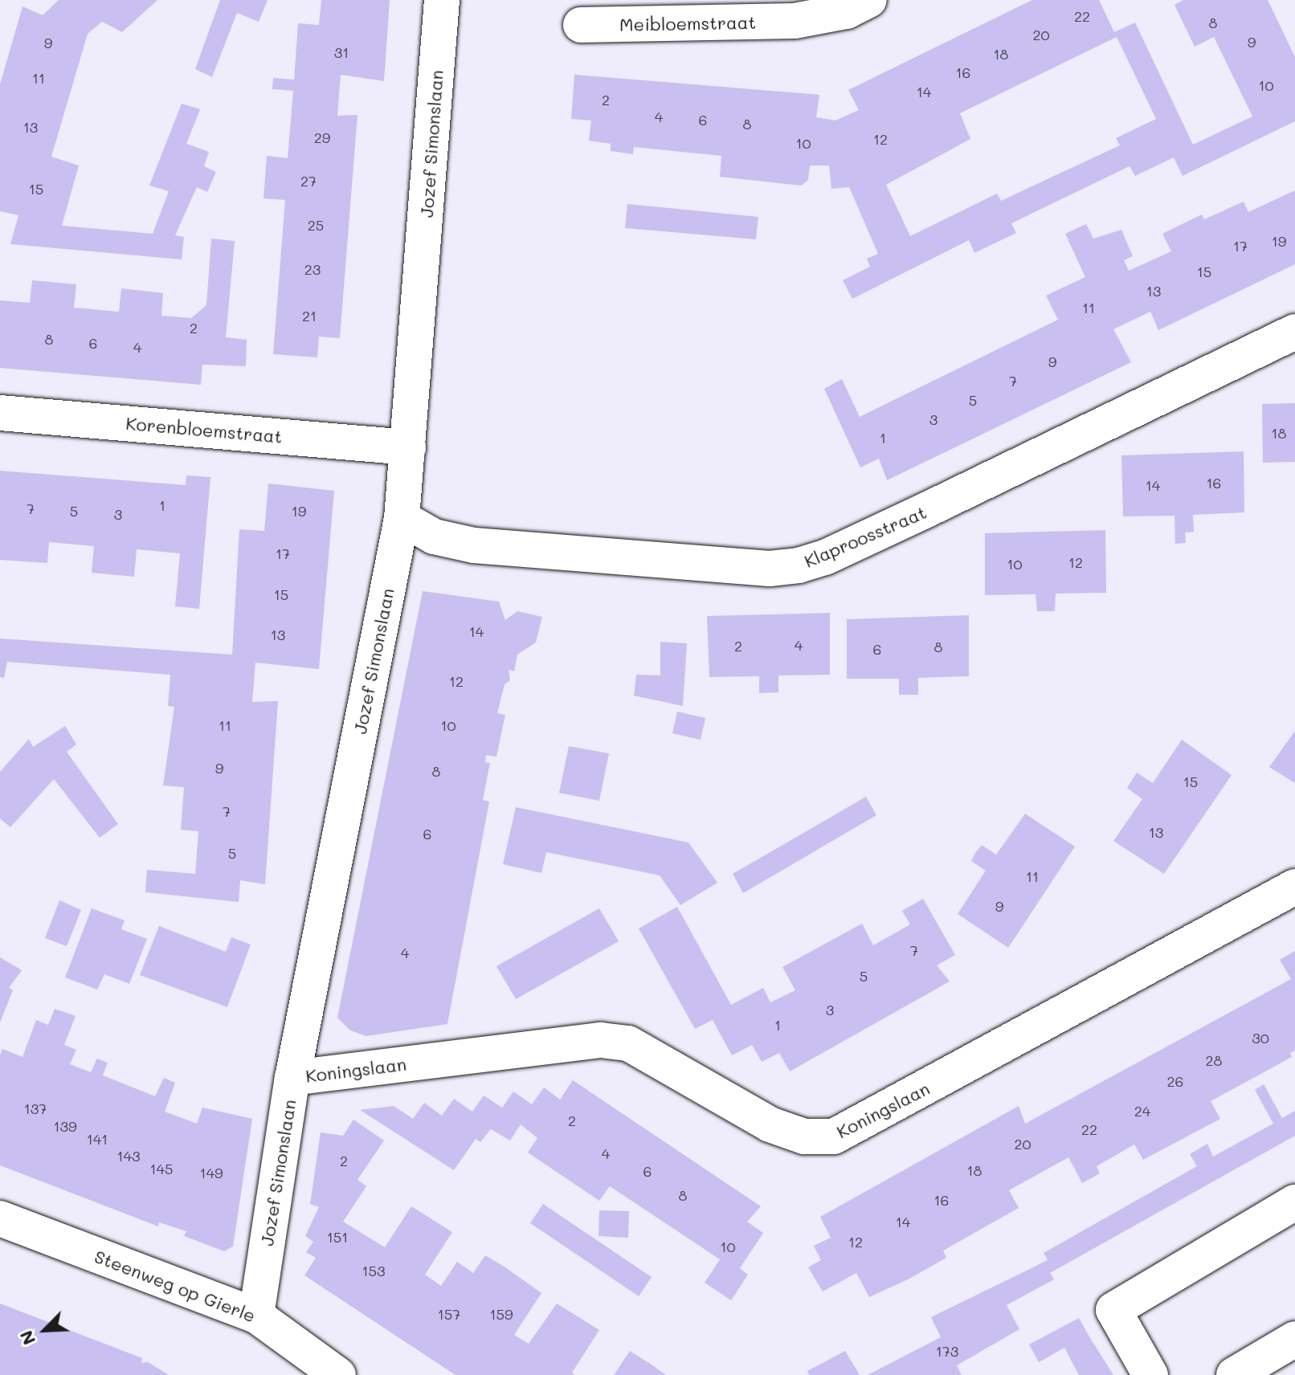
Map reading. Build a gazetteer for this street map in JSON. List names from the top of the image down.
{
  "streets": {
    "street": [
      "Meibloemstraat",
      "Jozef Simonslaan",
      "Korenbloemstraat",
      "Klaproosstraat",
      "Koningslaan",
      "Steenweg op Gierle"
    ]
  },
  "crossings": [
    ["Jozef Simonslaan", "Korenbloemstraat"],
    ["Jozef Simonslaan", "Klaproosstraat"],
    ["Jozef Simonslaan", "Koningslaan"],
    ["Jozef Simonslaan", "Steenweg op Gierle"]
  ],
  "house_numbers": [
    "22",
    "8",
    "20",
    "9",
    "9",
    "31",
    "18",
    "16",
    "11",
    "10",
    "14",
    "2",
    "4",
    "6",
    "8",
    "13",
    "29",
    "12",
    "10",
    "27",
    "15",
    "25",
    "19",
    "17",
    "23",
    "15",
    "13",
    "11",
    "21",
    "2",
    "8",
    "6",
    "4",
    "9",
    "7",
    "5",
    "3",
    "18",
    "1",
    "16",
    "14",
    "1",
    "7",
    "5",
    "19",
    "3",
    "17",
    "12",
    "10",
    "15",
    "14",
    "13",
    "4",
    "2",
    "8",
    "6",
    "12",
    "11",
    "10",
    "9",
    "8",
    "15",
    "7",
    "13",
    "6",
    "5",
    "11",
    "9",
    "7",
    "4",
    "5",
    "3",
    "1",
    "30",
    "28",
    "26",
    "137",
    "24",
    "2",
    "139",
    "22",
    "141",
    "20",
    "4",
    "143",
    "2",
    "145",
    "18",
    "6",
    "149",
    "8",
    "16",
    "14",
    "151",
    "12",
    "10",
    "153",
    "157",
    "159",
    "173"
  ],
  "north": "bottom left"
}
